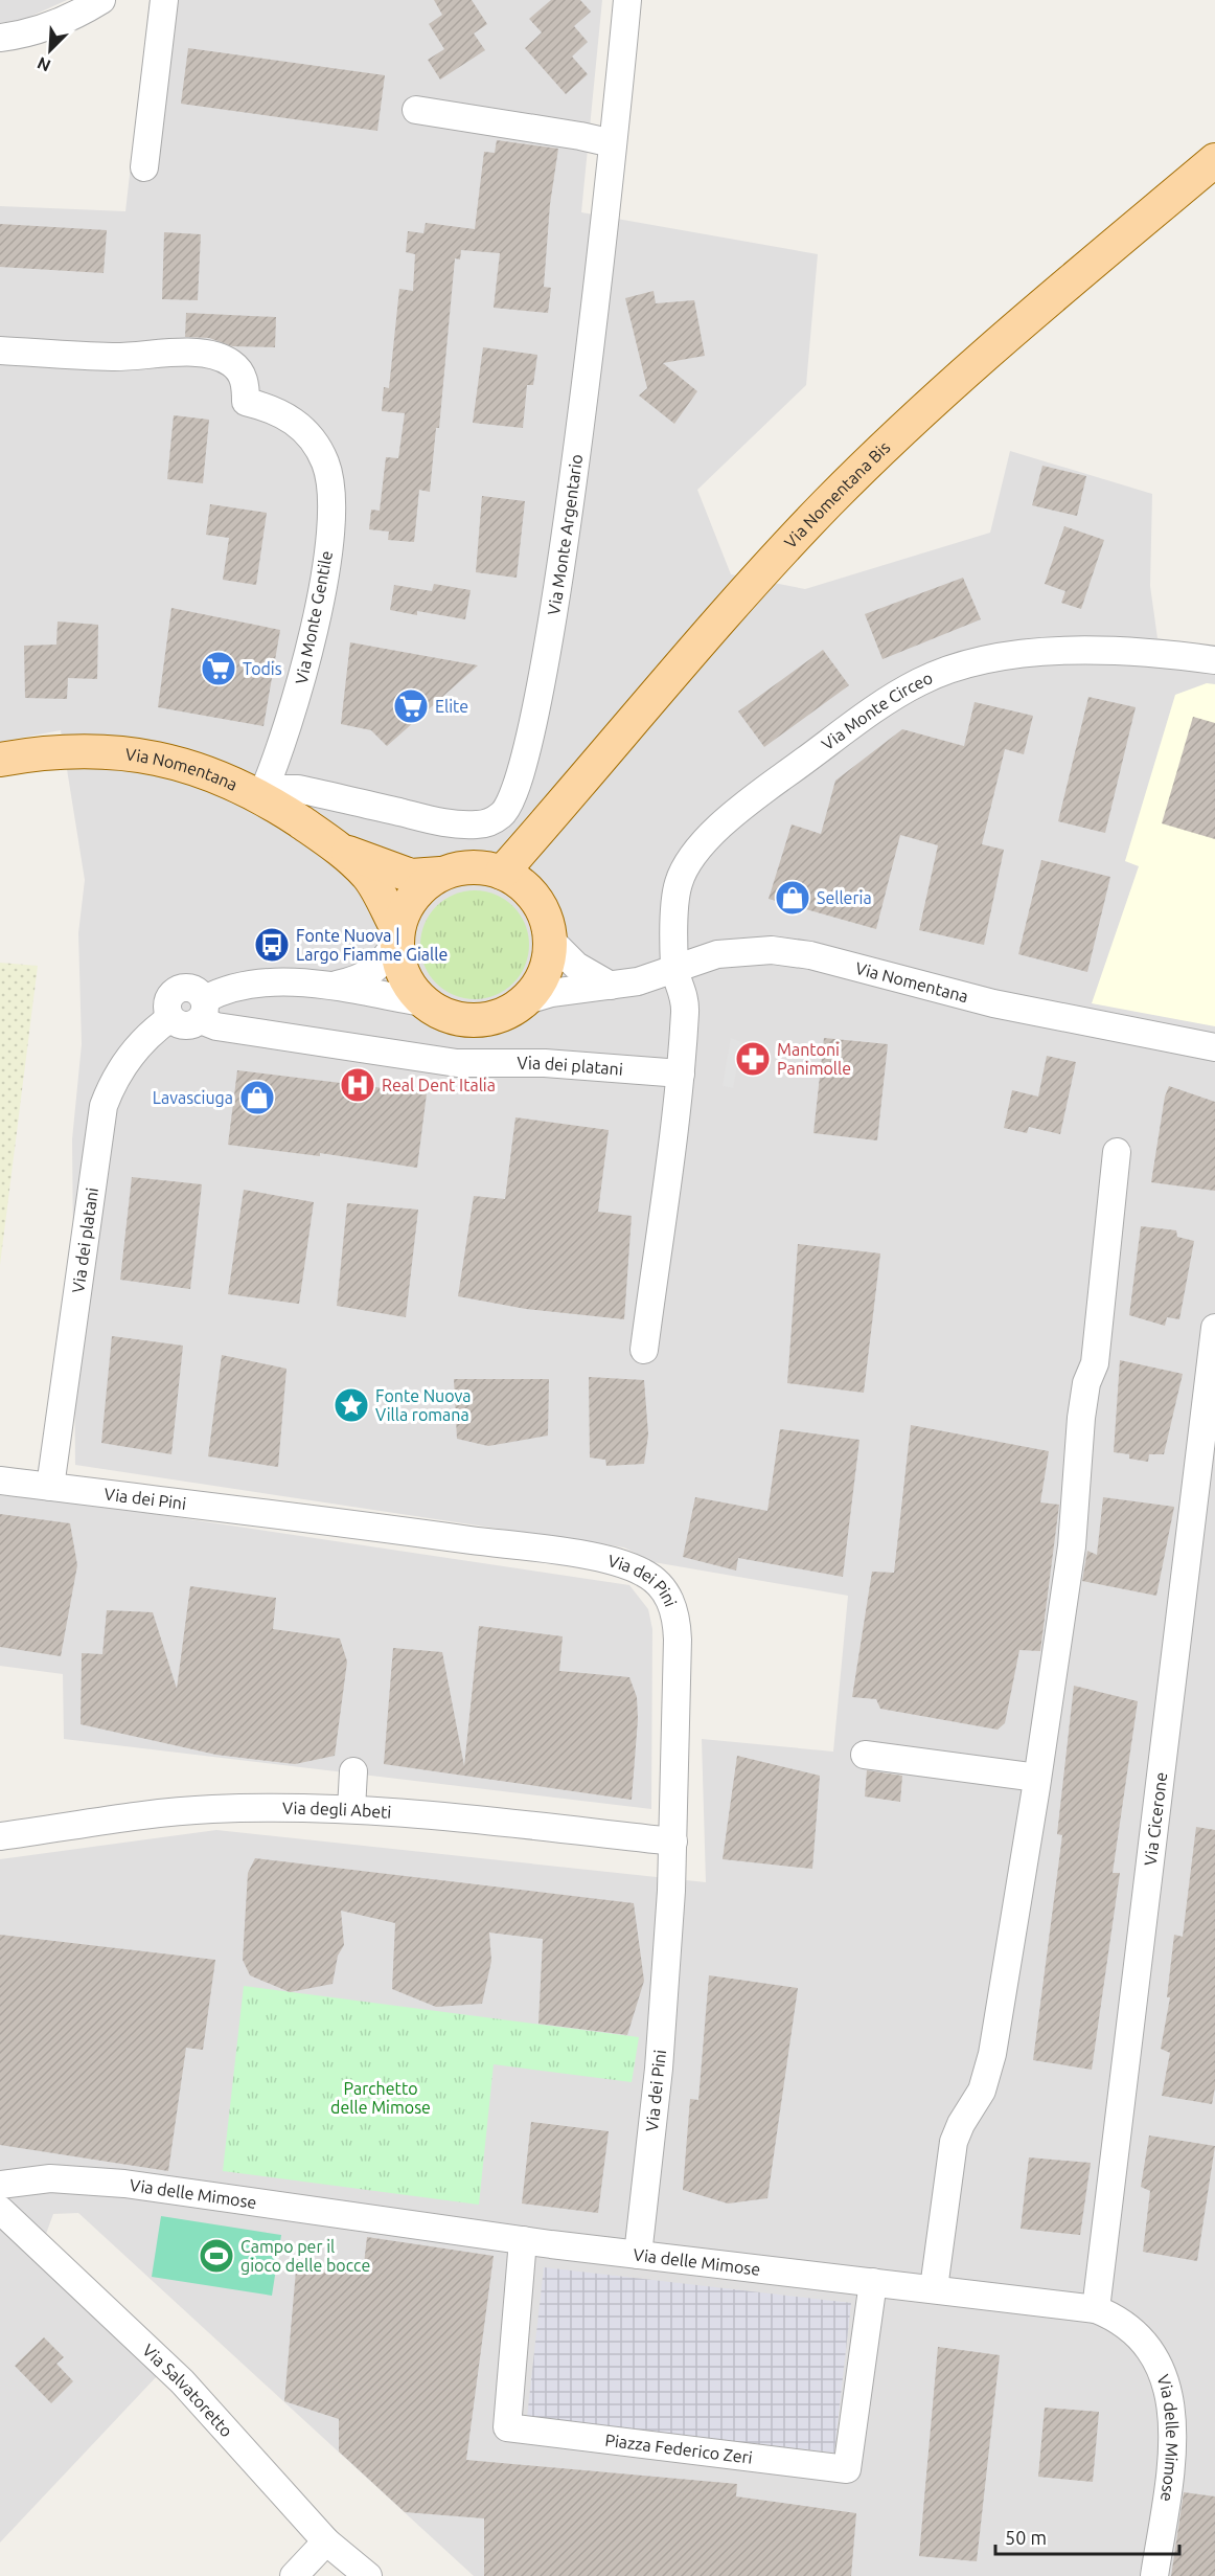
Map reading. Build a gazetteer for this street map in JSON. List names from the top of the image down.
{
  "streets": {
    "main road": ["Via Nomentana Bis", "Via Nomentana"],
    "street": [
      "Via Monte Argentario",
      "Via Monte Gentile",
      "Via Monte Circeo",
      "Via dei platani",
      "Via dei Pini",
      "Via degli Abeti",
      "Via Cicerone",
      "Via delle Mimose",
      "Via Salvatoretto",
      "Piazza Federico Zeri"
    ]
  },
  "crossings": [
    ["Via Nomentana Bis", "Via Nomentana"],
    ["Via Monte Argentario", "Via Monte Gentile"],
    ["Via Monte Argentario", "Via Nomentana"],
    ["Via Monte Gentile", "Via Nomentana"],
    ["Via Monte Circeo", "Via Nomentana"],
    ["Via dei platani", "Via dei Pini"],
    ["Via dei Pini", "Via degli Abeti"],
    ["Via dei Pini", "Via delle Mimose"],
    ["Via Cicerone", "Via delle Mimose"],
    ["Via delle Mimose", "Piazza Federico Zeri"]
  ],
  "parks": ["Parchetto delle Mimose"],
  "places": {
    "supermarket": ["Todis", "Elite"],
    "shop": ["Selleria", "Lavasciuga"],
    "bus stop": ["Fonte Nuova | Largo Fiamme Gialle"],
    "pharmacy": ["Mantoni Panimolle"],
    "hospital": ["Real Dent Italia"],
    "place": ["Fonte Nuova Villa romana"],
    "sports": ["Campo per il gioco delle bocce"]
  },
  "scale_bar": "50 m",
  "north": "bottom left"
}
